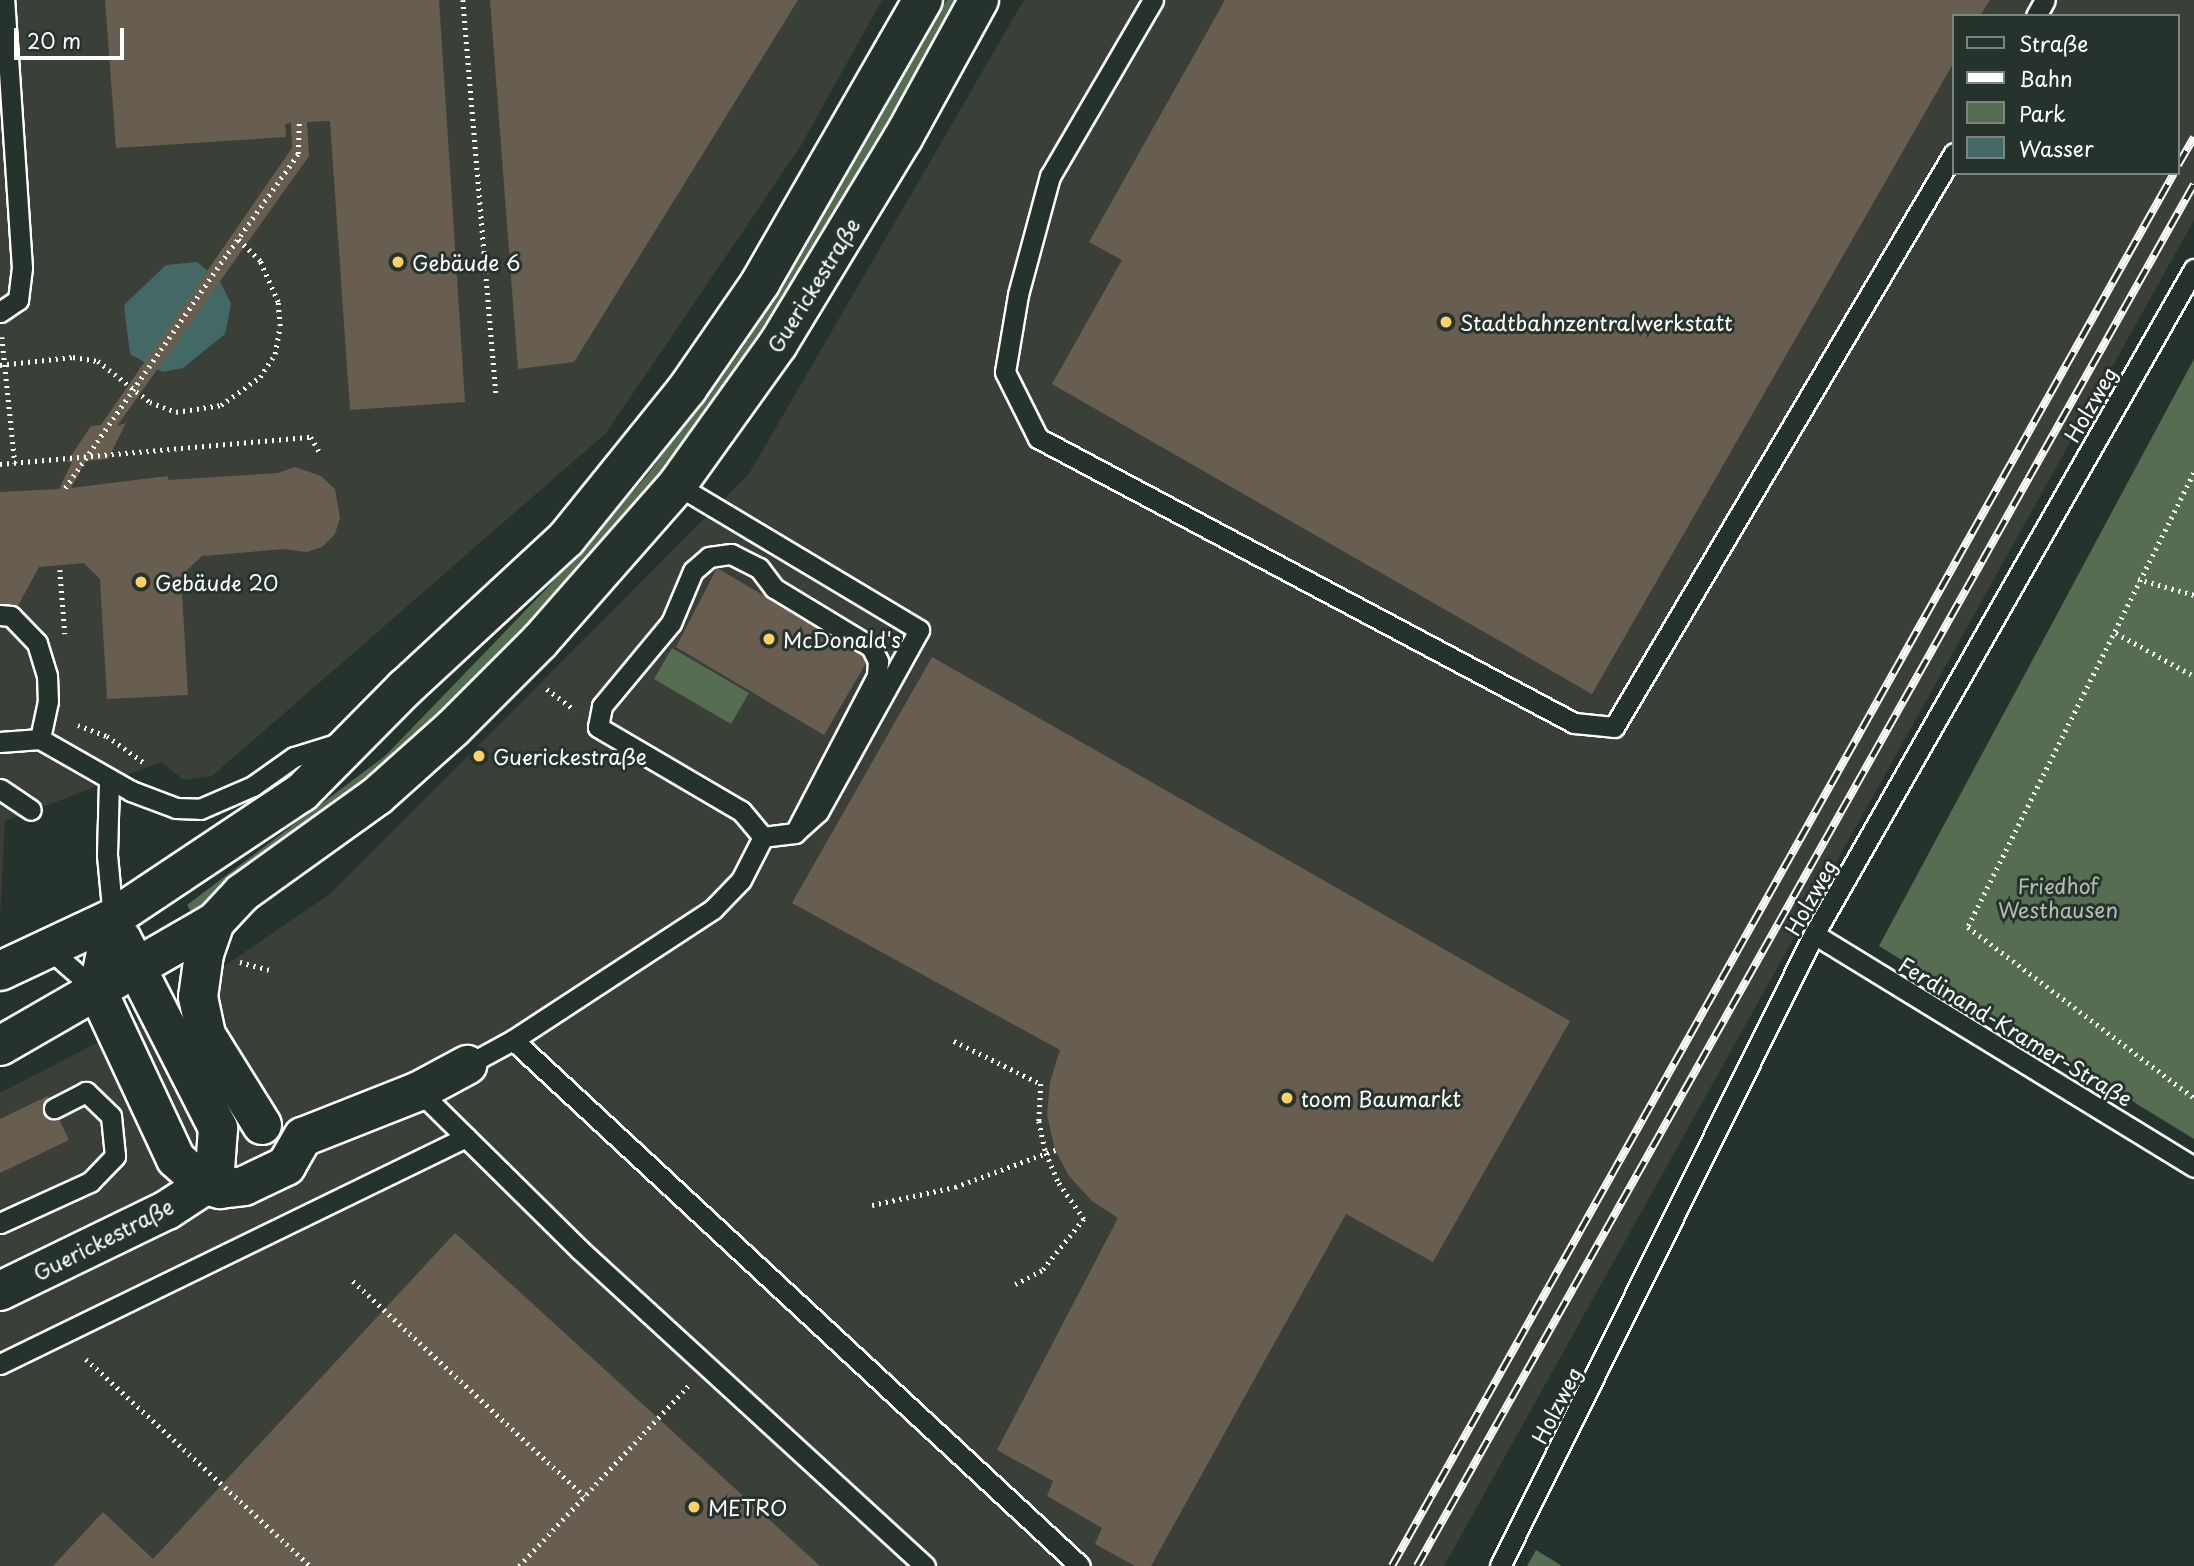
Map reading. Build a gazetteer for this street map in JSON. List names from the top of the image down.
{
  "streets": {
    "main road": ["Guerickestraße"],
    "lane": ["Holzweg", "Ferdinand-Kramer-Straße"]
  },
  "crossings": [
    ["Holzweg", "Ferdinand-Kramer-Straße"]
  ],
  "parks": ["Friedhof Westhausen"],
  "places": [
    "Gebäude 6",
    "Stadtbahnzentralwerkstatt",
    "Gebäude 20",
    "McDonald's",
    "Guerickestraße",
    "toom Baumarkt",
    "METRO"
  ],
  "legend": [
    "Straße",
    "Bahn",
    "Park",
    "Wasser"
  ],
  "scale_bar": "20 m"
}
